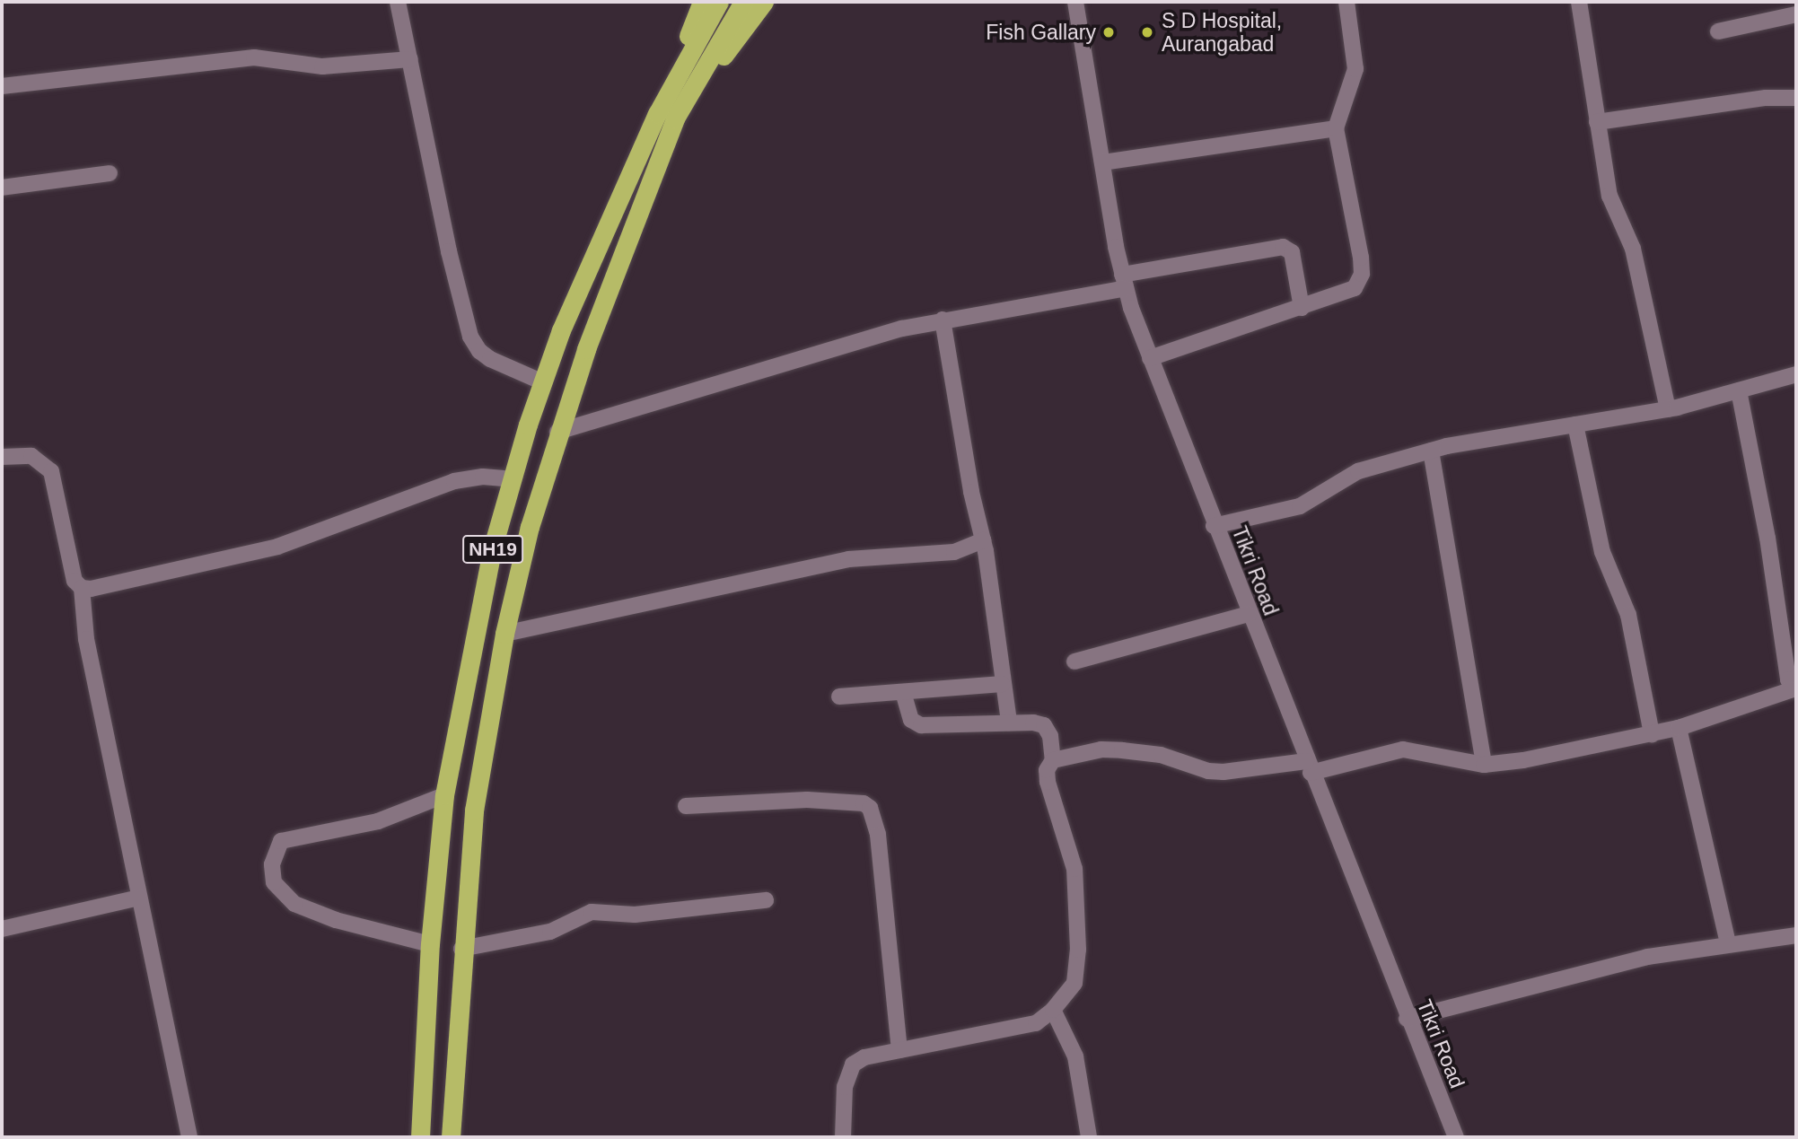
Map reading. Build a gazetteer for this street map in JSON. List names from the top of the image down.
{
  "streets": {
    "highway": ["NH19"],
    "street": ["Tikri Road"]
  },
  "places": ["Fish Gallary", "S D Hospital, Aurangabad"]
}
